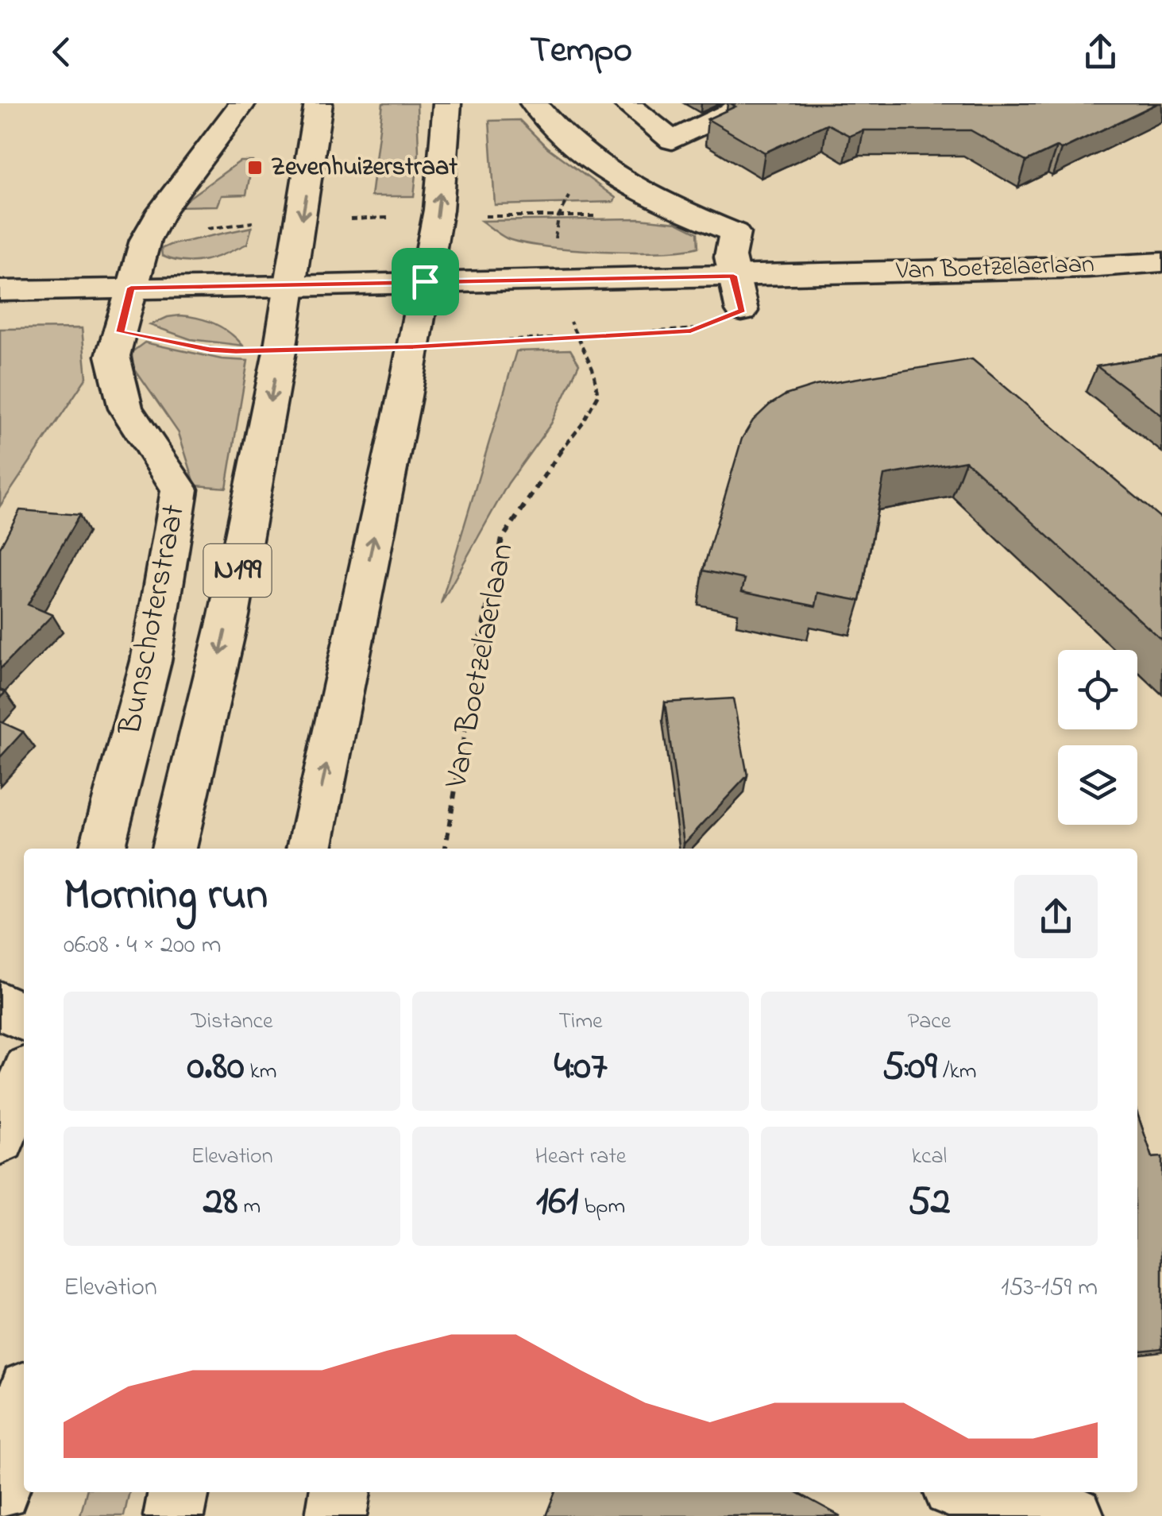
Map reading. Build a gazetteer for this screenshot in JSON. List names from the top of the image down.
{
  "streets": {
    "street": ["Van Boetzelaerlaan", "N199", "Bunschoterstraat"]
  },
  "crossings": [
    ["Van Boetzelaerlaan", "N199"],
    ["Van Boetzelaerlaan", "Bunschoterstraat"]
  ],
  "places": {
    "transit": ["Zevenhuizerstraat"]
  },
  "page": {
    "header": "Tempo",
    "heading": ["Morning run", "06:08 · 4 × 200 m"],
    "stats": [
      ["Distance", "0.80 km"],
      ["Time", "4:07"],
      ["Pace", "5:09 /km"],
      ["Elevation", "28 m"],
      ["Heart rate", "161 bpm"],
      ["kcal", "52"]
    ],
    "chart": ["Elevation", "153–159 m"]
  }
}
